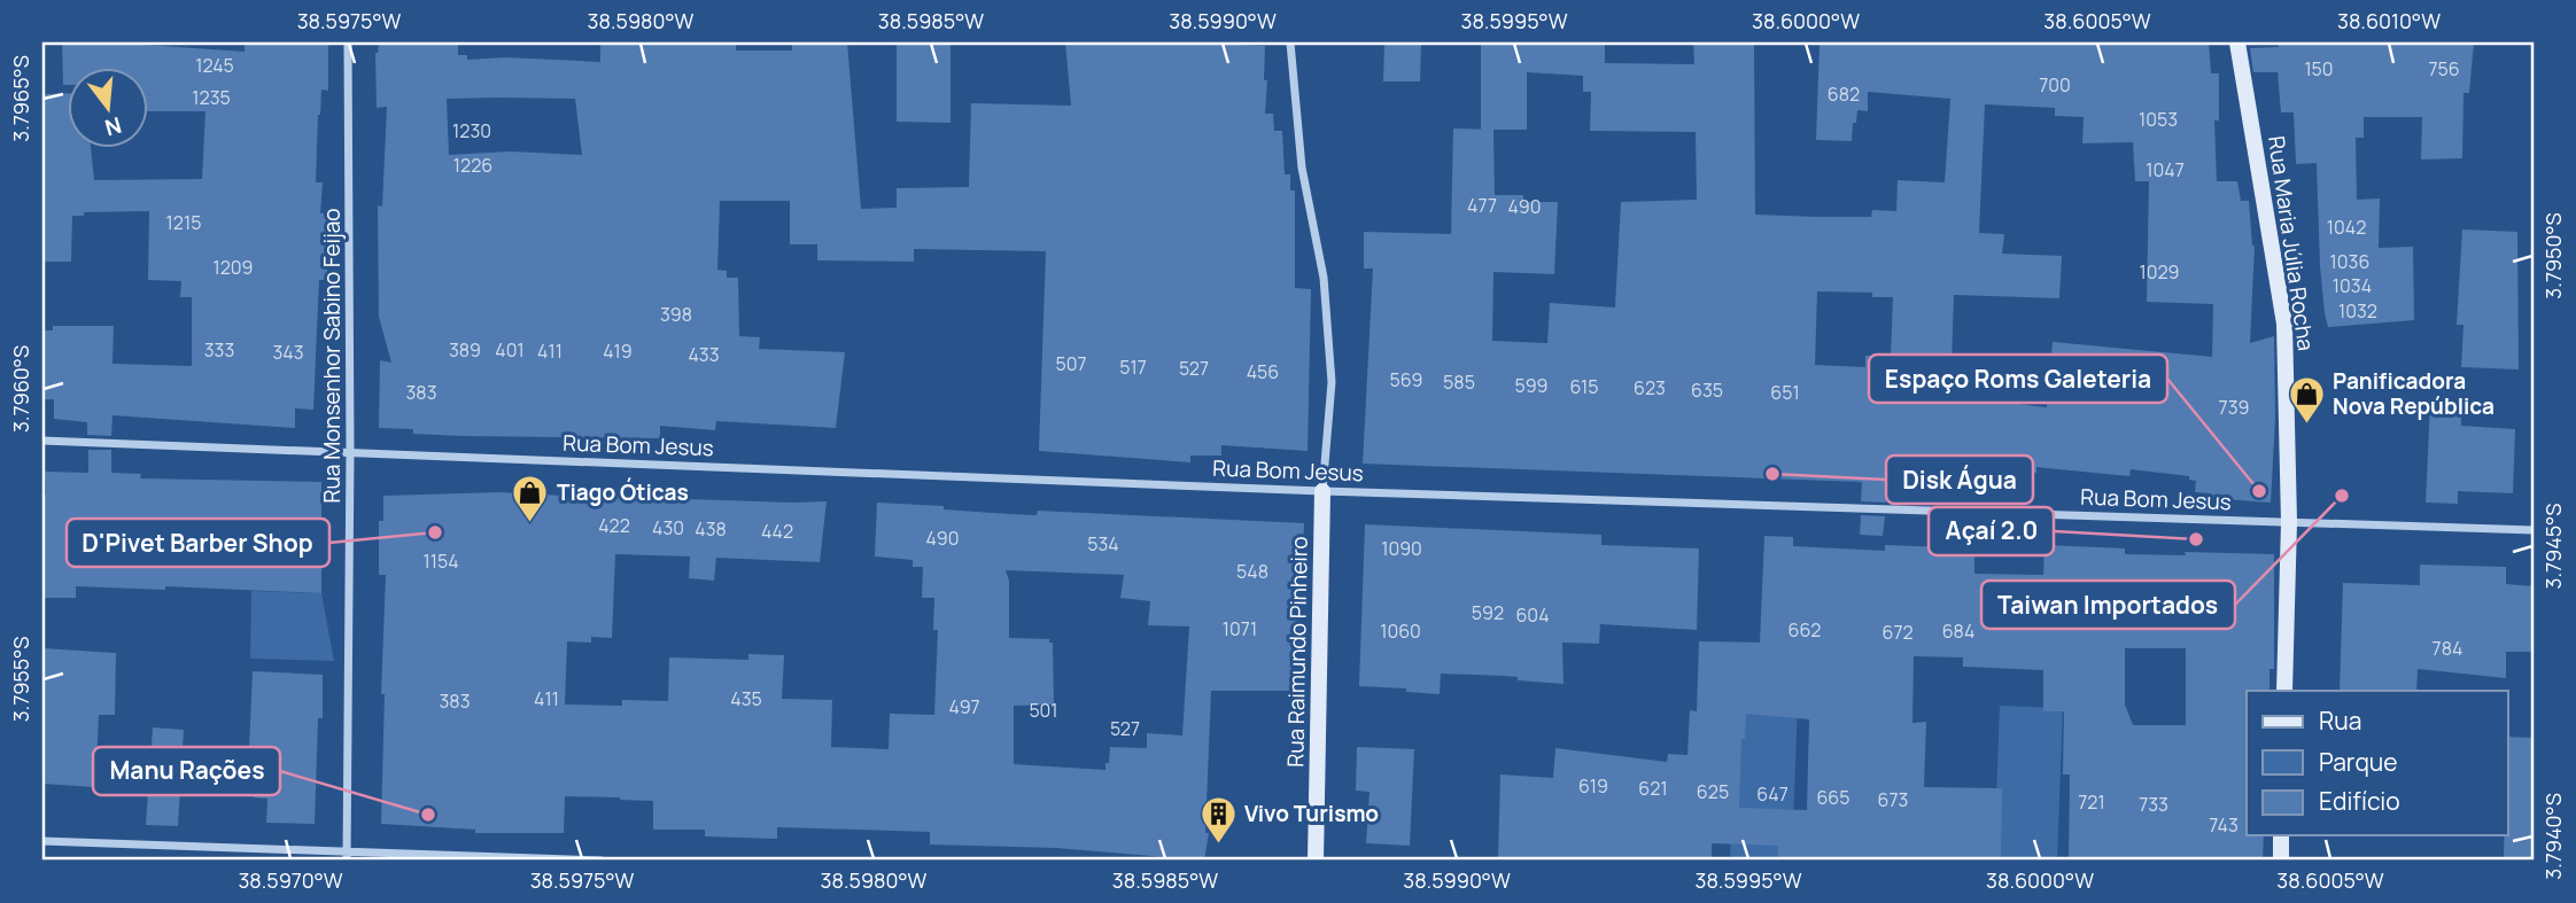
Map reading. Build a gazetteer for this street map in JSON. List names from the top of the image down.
{
  "streets": {
    "street": [
      "Rua Maria Júlia Rocha",
      "Rua Monsenhor Sabino Feijao",
      "Rua Bom Jesus",
      "Rua Raimundo Pinheiro"
    ]
  },
  "crossings": [
    ["Rua Maria Júlia Rocha", "Rua Bom Jesus"],
    ["Rua Monsenhor Sabino Feijao", "Rua Bom Jesus"],
    ["Rua Bom Jesus", "Rua Raimundo Pinheiro"]
  ],
  "places": {
    "shop": ["Panificadora Nova República", "Tiago Óticas"],
    "other": [
      "Disk Água",
      "Espaço Roms Galeteria",
      "Taiwan Importados",
      "D'Pivet Barber Shop",
      "Açaí 2.0",
      "Manu Rações"
    ],
    "building": ["Vivo Turismo"]
  },
  "house_numbers": [
    "1245",
    "150",
    "756",
    "700",
    "682",
    "1235",
    "1053",
    "1230",
    "1226",
    "1047",
    "477",
    "490",
    "1215",
    "1042",
    "1036",
    "1209",
    "1029",
    "1034",
    "1032",
    "398",
    "333",
    "389",
    "401",
    "411",
    "419",
    "343",
    "433",
    "507",
    "517",
    "527",
    "456",
    "569",
    "585",
    "599",
    "615",
    "623",
    "635",
    "383",
    "651",
    "739",
    "422",
    "430",
    "438",
    "442",
    "490",
    "534",
    "1090",
    "1154",
    "548",
    "592",
    "604",
    "1071",
    "662",
    "1060",
    "684",
    "672",
    "784",
    "411",
    "435",
    "383",
    "497",
    "501",
    "527",
    "619",
    "621",
    "625",
    "647",
    "665",
    "673",
    "721",
    "733",
    "743"
  ],
  "legend": ["Rua", "Parque", "Edifício"],
  "north": "bottom",
  "coordinates": [
    "38.5975°W",
    "38.5980°W",
    "38.5985°W",
    "38.5990°W",
    "38.5995°W",
    "38.6000°W",
    "38.6005°W",
    "38.6010°W",
    "3.7965°S",
    "3.7950°S",
    "3.7960°S",
    "3.7945°S",
    "3.7955°S",
    "3.7940°S",
    "38.5970°W"
  ]
}
